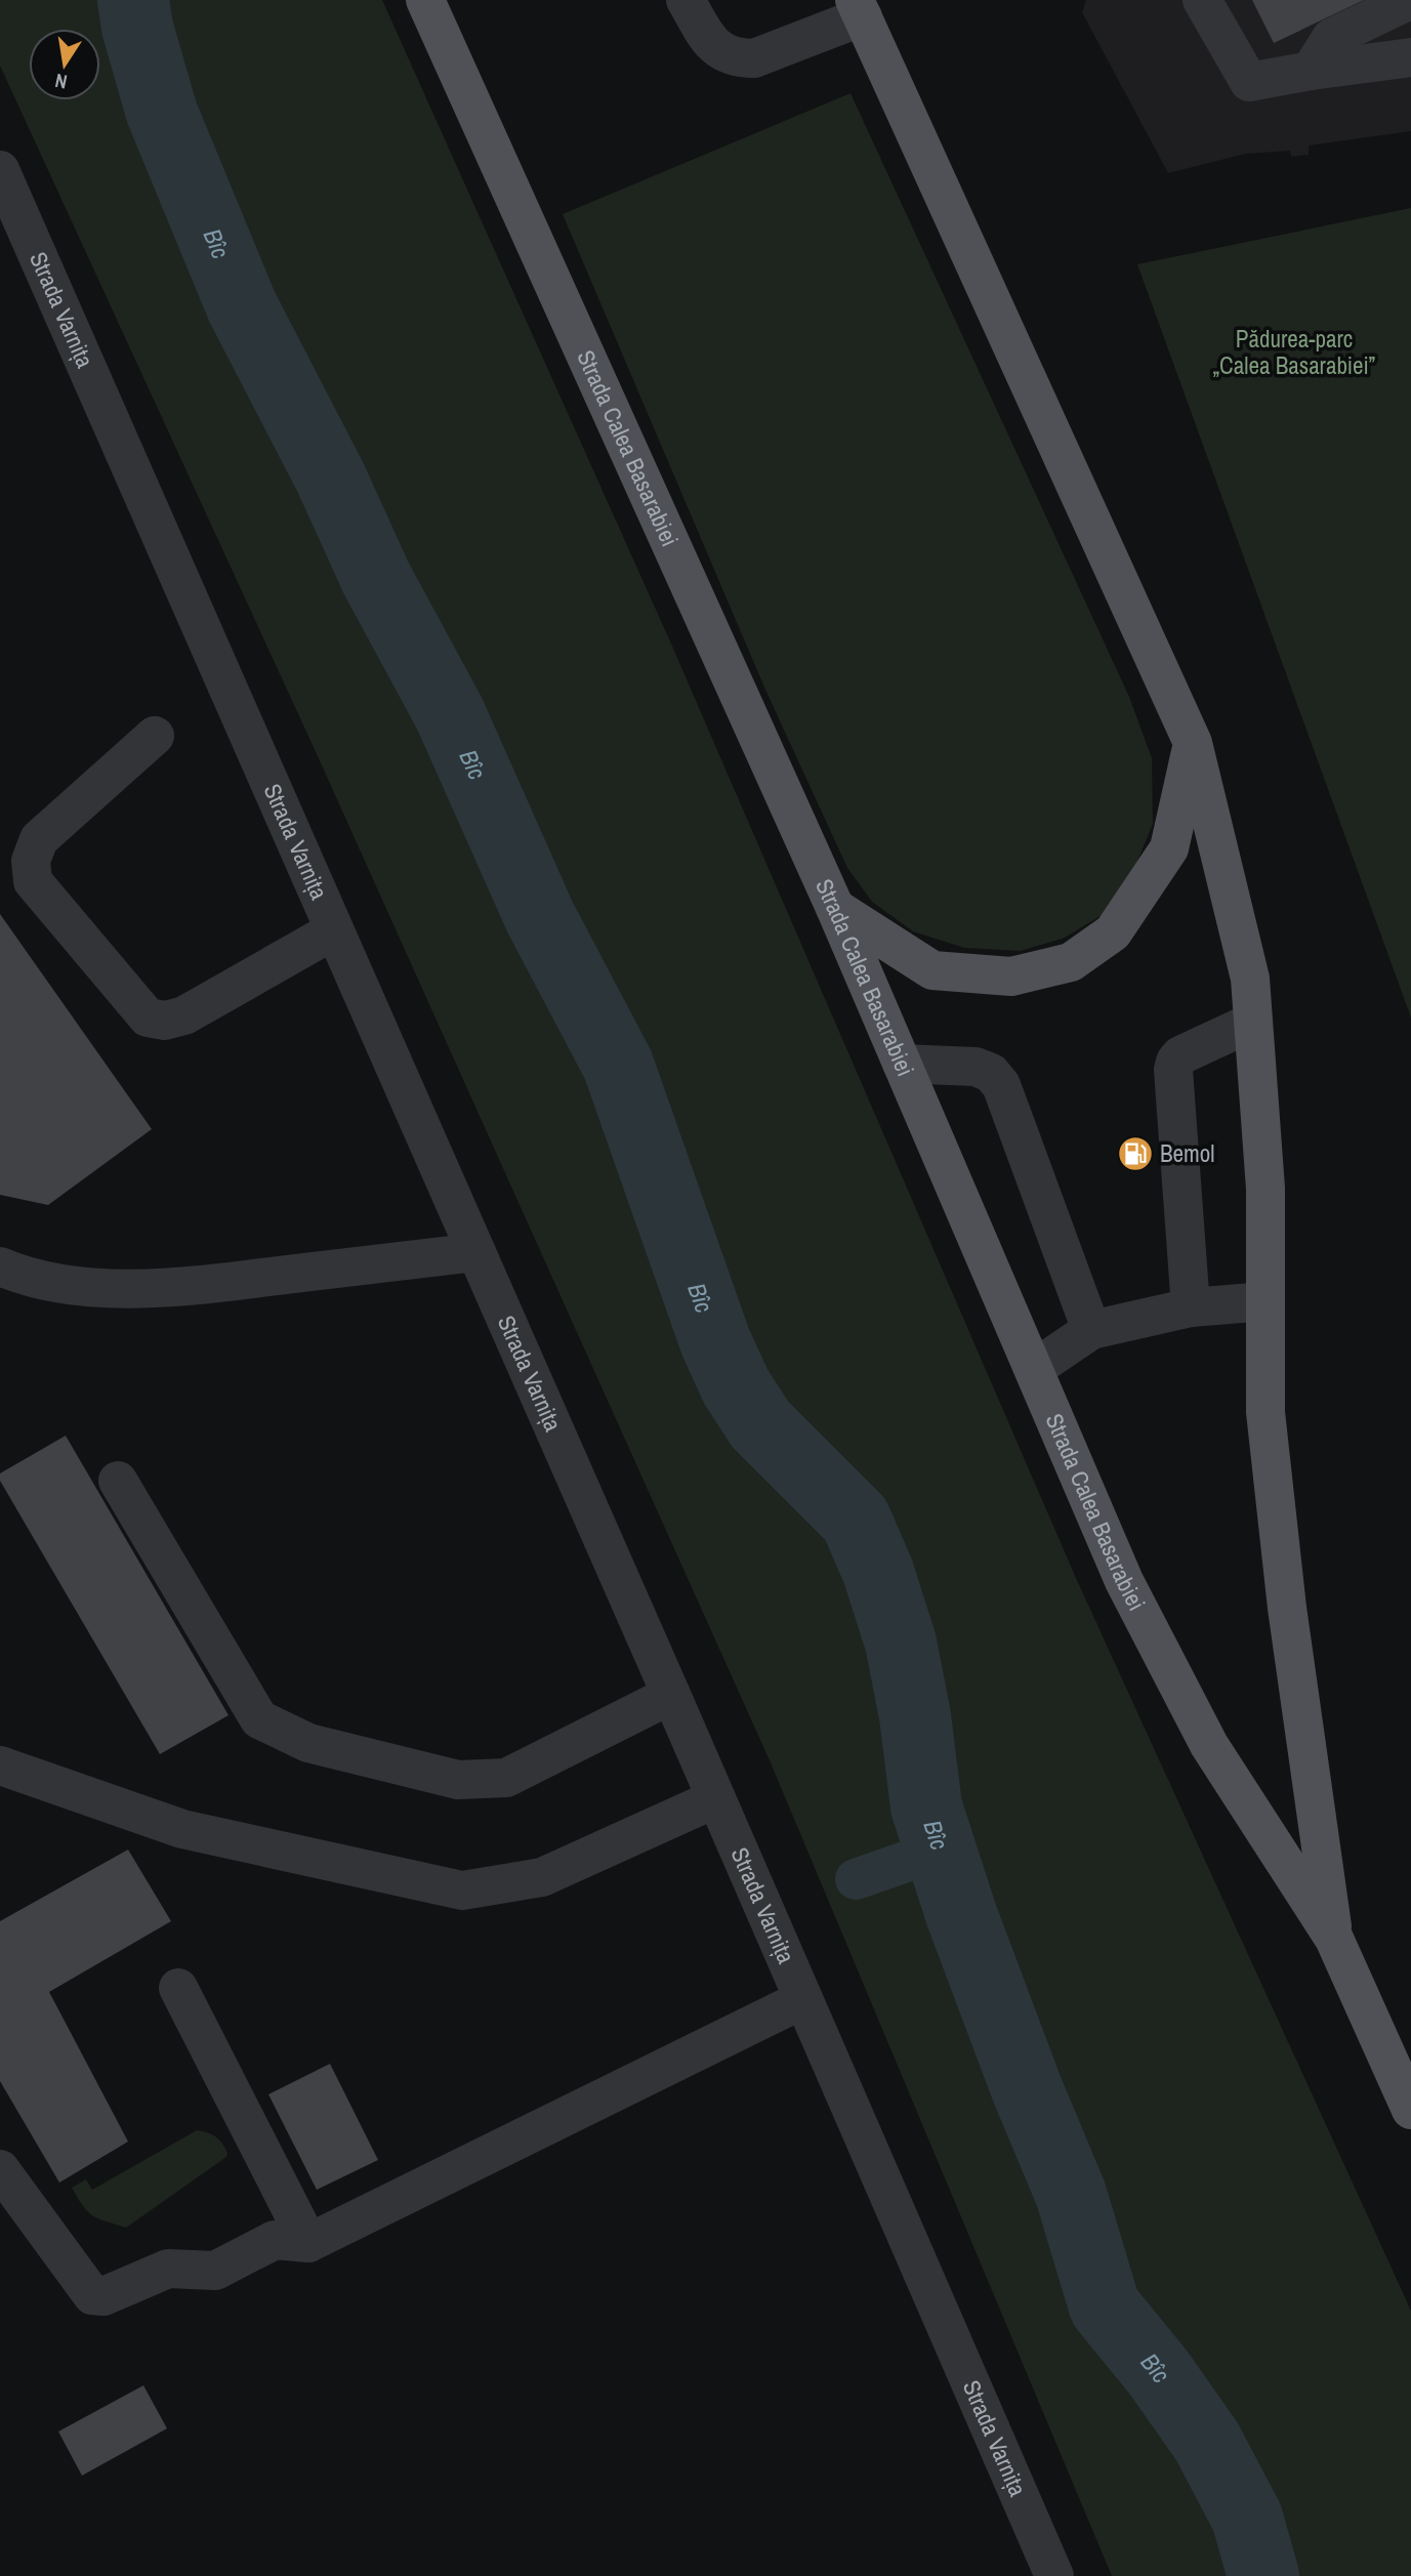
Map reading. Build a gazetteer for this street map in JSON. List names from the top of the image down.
{
  "streets": {
    "main road": ["Strada Calea Basarabiei"],
    "street": ["Strada Varnița"]
  },
  "water": ["Bîc"],
  "parks": ["Pădurea-parc „Calea Basarabiei”"],
  "places": {
    "fuel station": ["Bemol"]
  },
  "north": "bottom"
}
